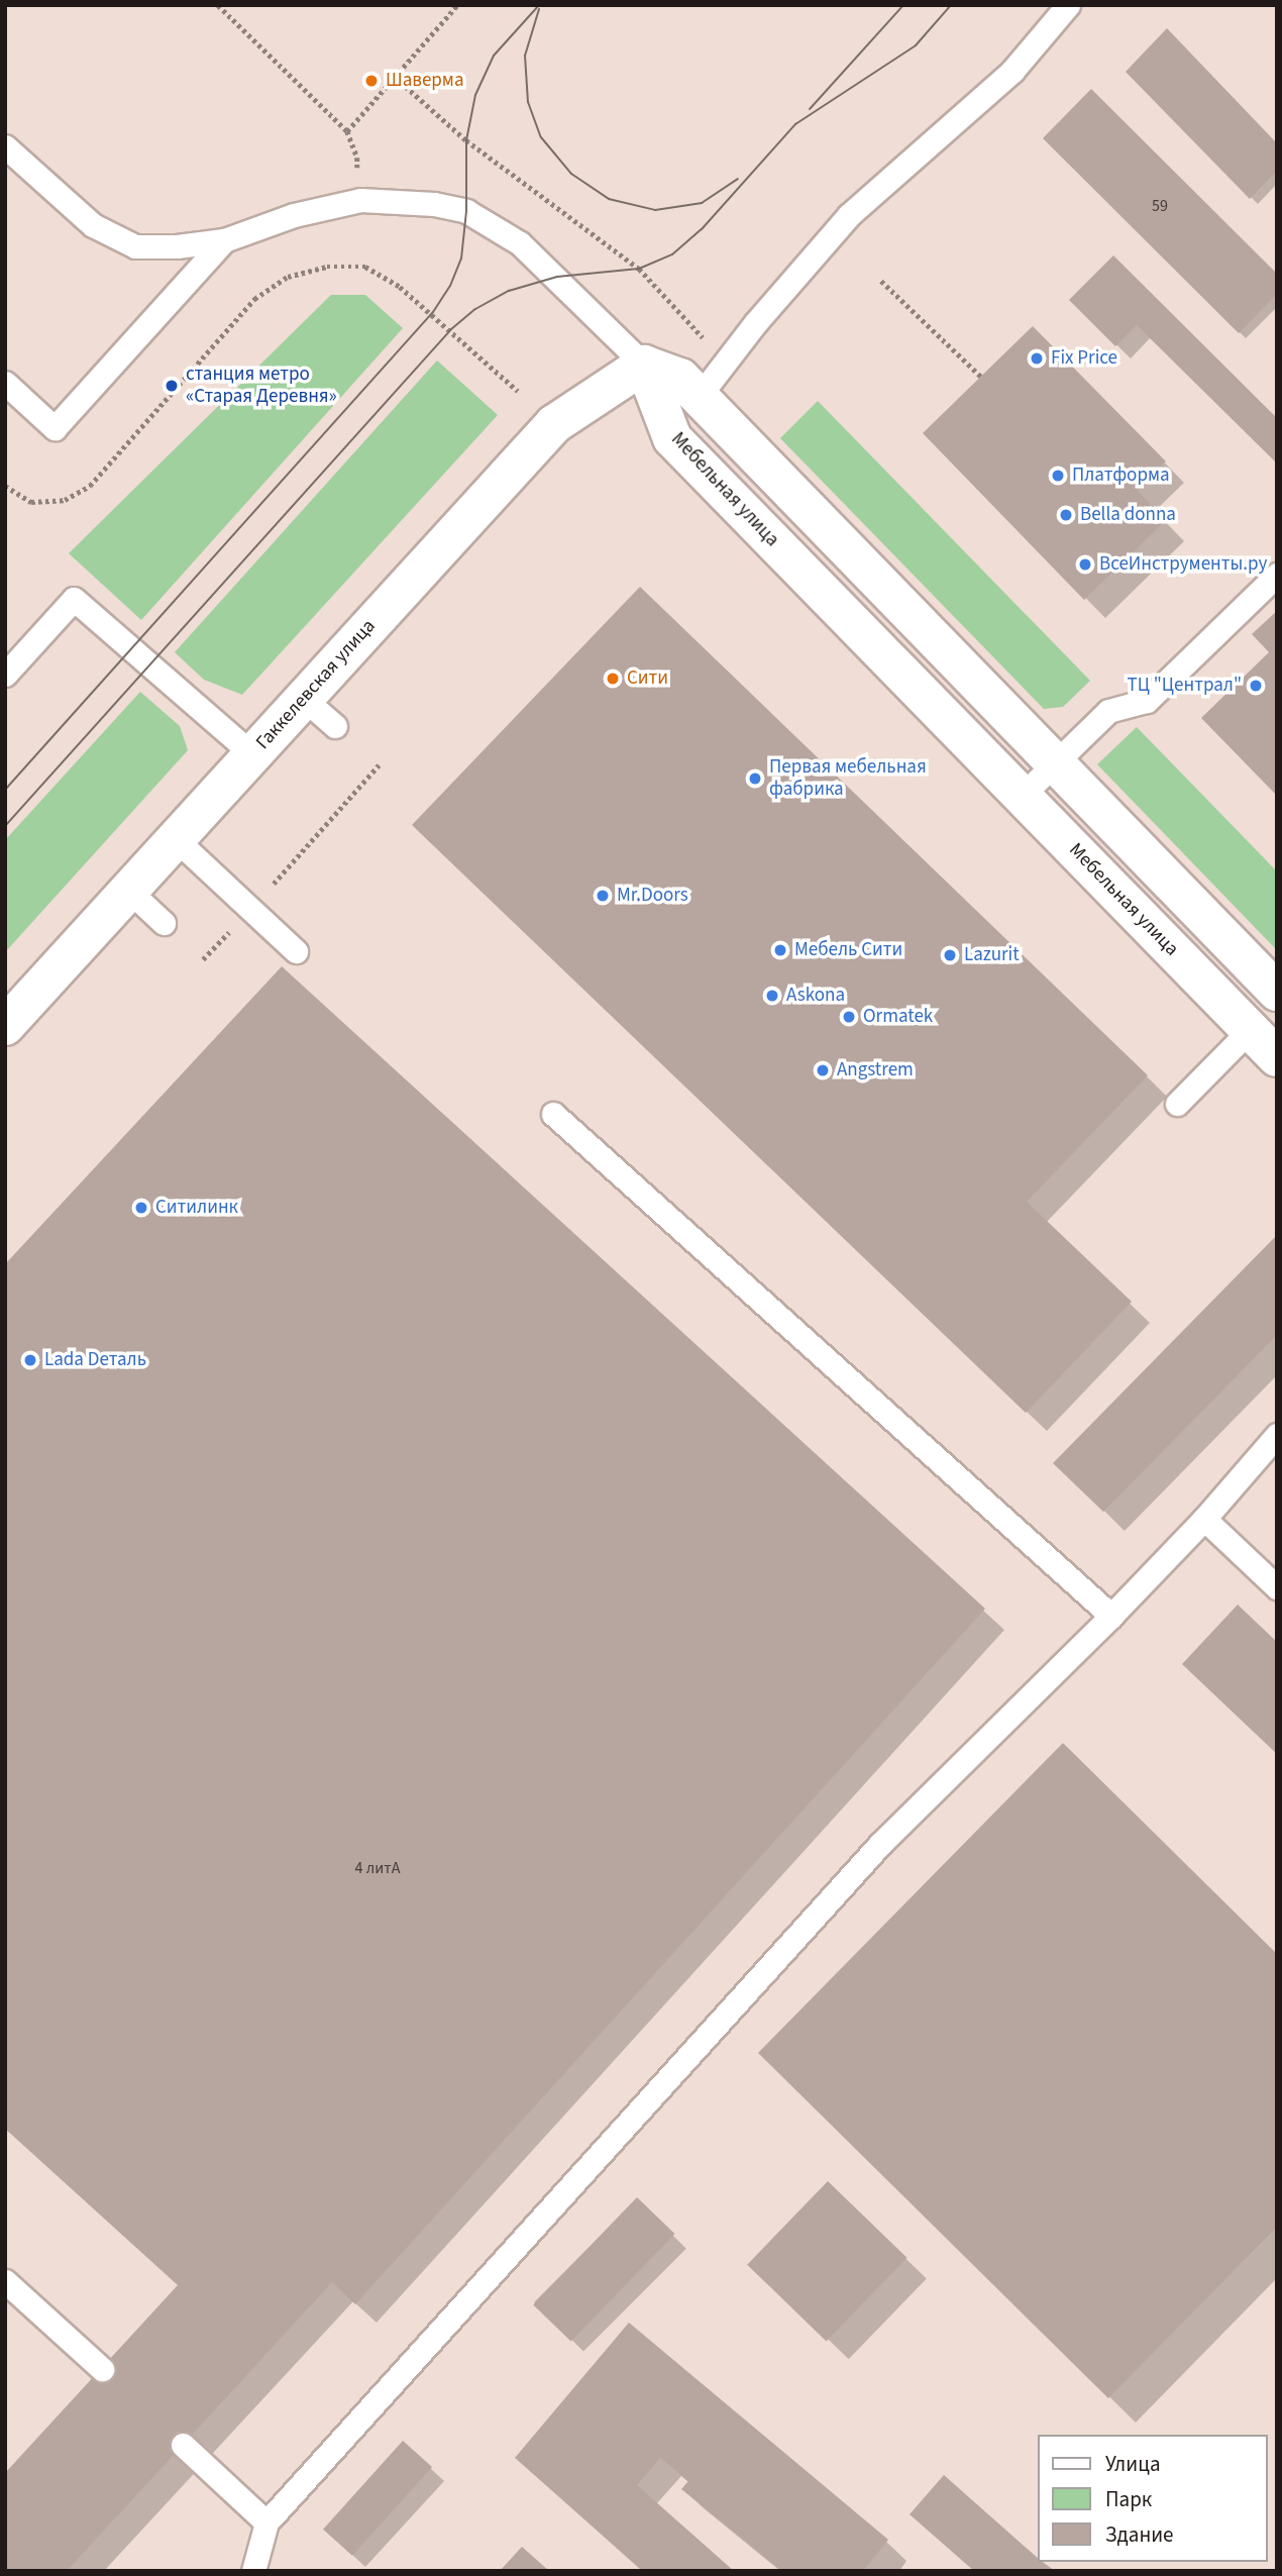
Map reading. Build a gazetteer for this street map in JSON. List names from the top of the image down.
{
  "streets": {
    "street": ["Мебельная улица", "Гаккелевская улица"]
  },
  "crossings": [
    ["Мебельная улица", "Гаккелевская улица"]
  ],
  "places": [
    "Шаверма",
    "Fix Price",
    "станция метро «Старая Деревня»",
    "Платформа",
    "Bella donna",
    "ВсеИнструменты.ру",
    "Сити",
    "ТЦ \"Централ\"",
    "Первая мебельная фабрика",
    "Mr.Doors",
    "Мебель Сити",
    "Lazurit",
    "Askona",
    "Ormatek",
    "Angstrem",
    "Ситилинк",
    "Lada Dеталь"
  ],
  "house_numbers": ["59", "4 литА"],
  "legend": ["Улица", "Парк", "Здание"]
}
